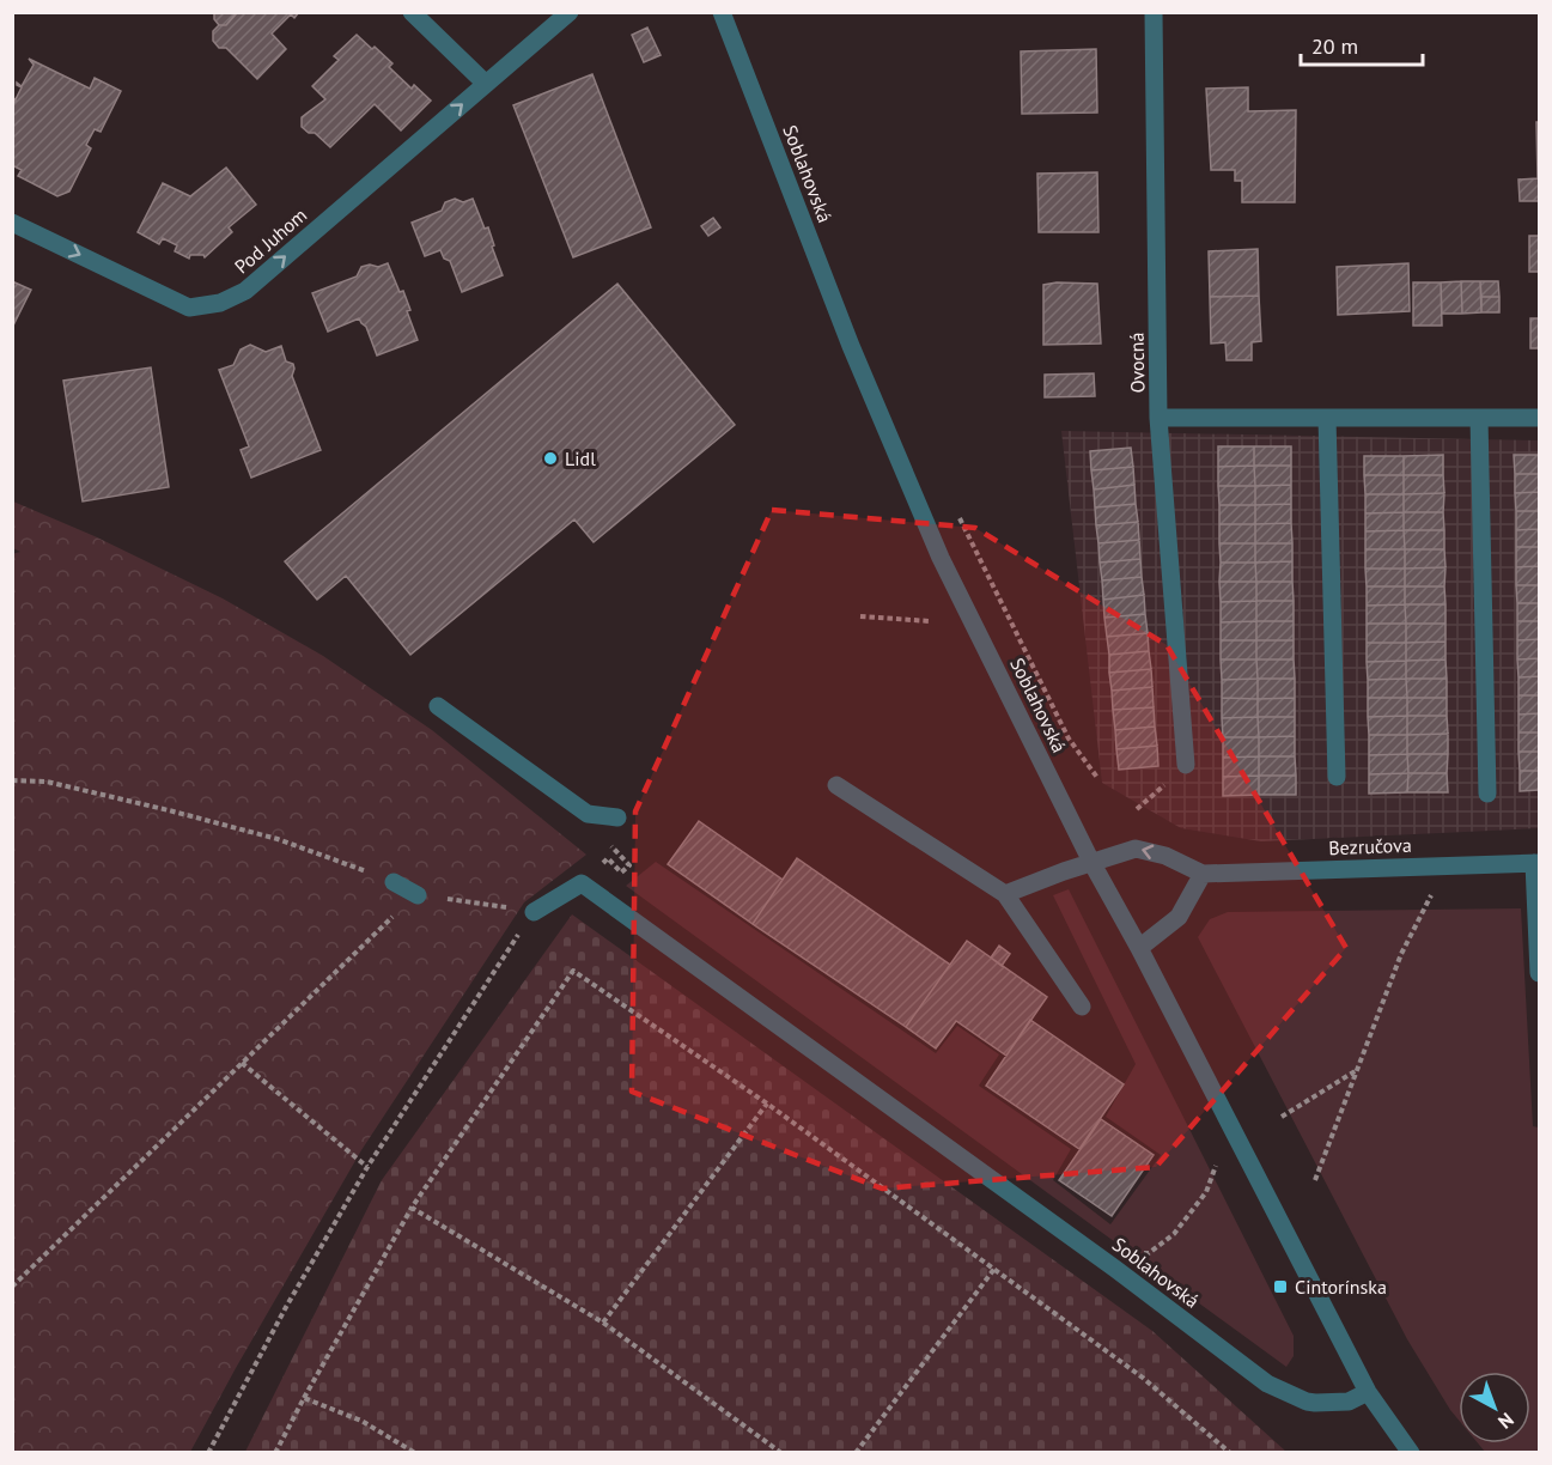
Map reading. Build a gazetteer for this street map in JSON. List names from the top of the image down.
{
  "streets": {
    "street": [
      "Soblahovská",
      "Pod Juhom",
      "Ovocná",
      "Bezručova"
    ]
  },
  "crossings": [
    ["Soblahovská", "Bezručova"]
  ],
  "one_way": ["Pod Juhom"],
  "places": {
    "other": ["Lidl"],
    "transit": ["Cintorínska"]
  },
  "scale_bar": "20 m",
  "north": "bottom right"
}
